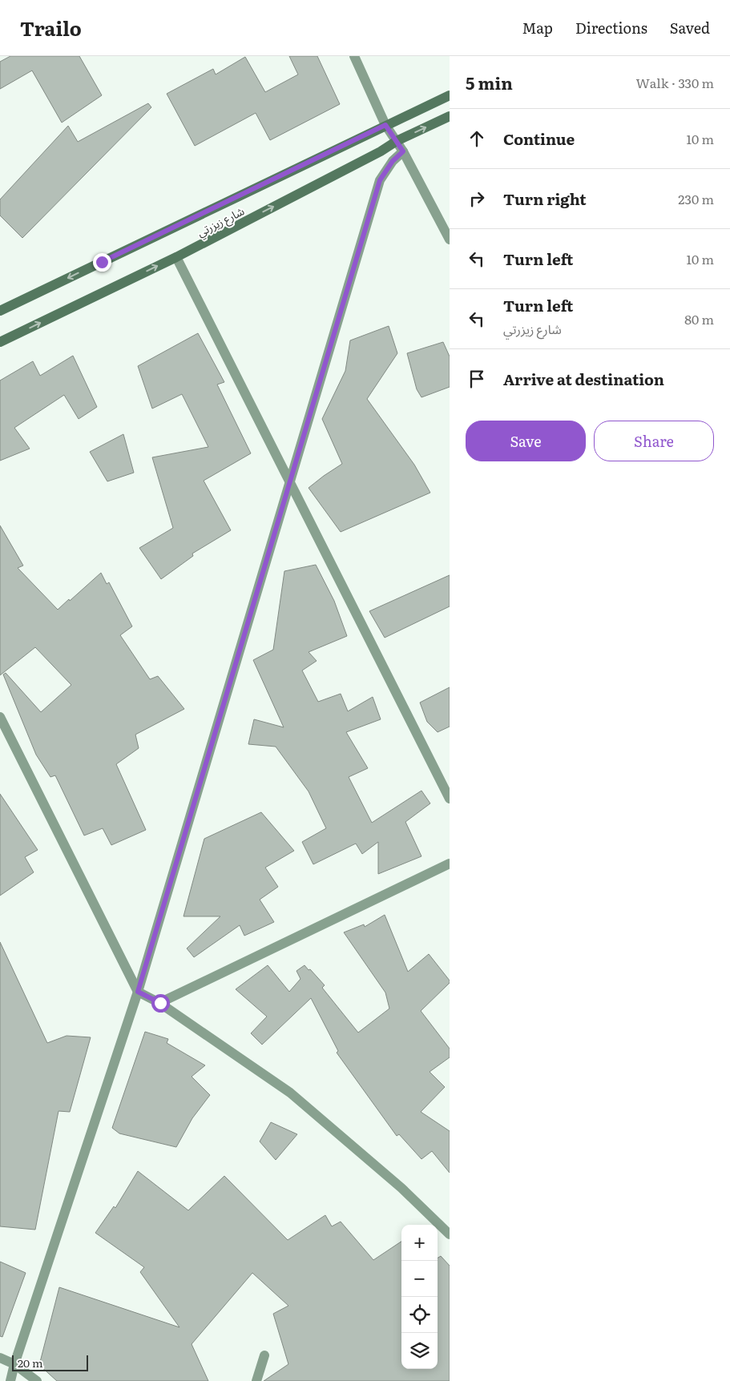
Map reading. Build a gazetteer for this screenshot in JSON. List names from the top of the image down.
{
  "streets": {
    "street": ["شارع زيزرتي"]
  },
  "scale_bar": "20 m",
  "page": {
    "header": "Trailo",
    "nav": ["Map", "Directions", "Saved"],
    "heading": ["5 min", "Walk · 330 m"],
    "list": [
      ["Continue", "10 m"],
      ["Turn right", "230 m"],
      ["Turn left", "10 m"],
      ["Turn left", "شارع زيزرتي", "80 m"],
      "Arrive at destination"
    ],
    "buttons": ["Save", "Share"],
    "map_buttons": ["+", "−"],
    "scale": "20 m"
  }
}
